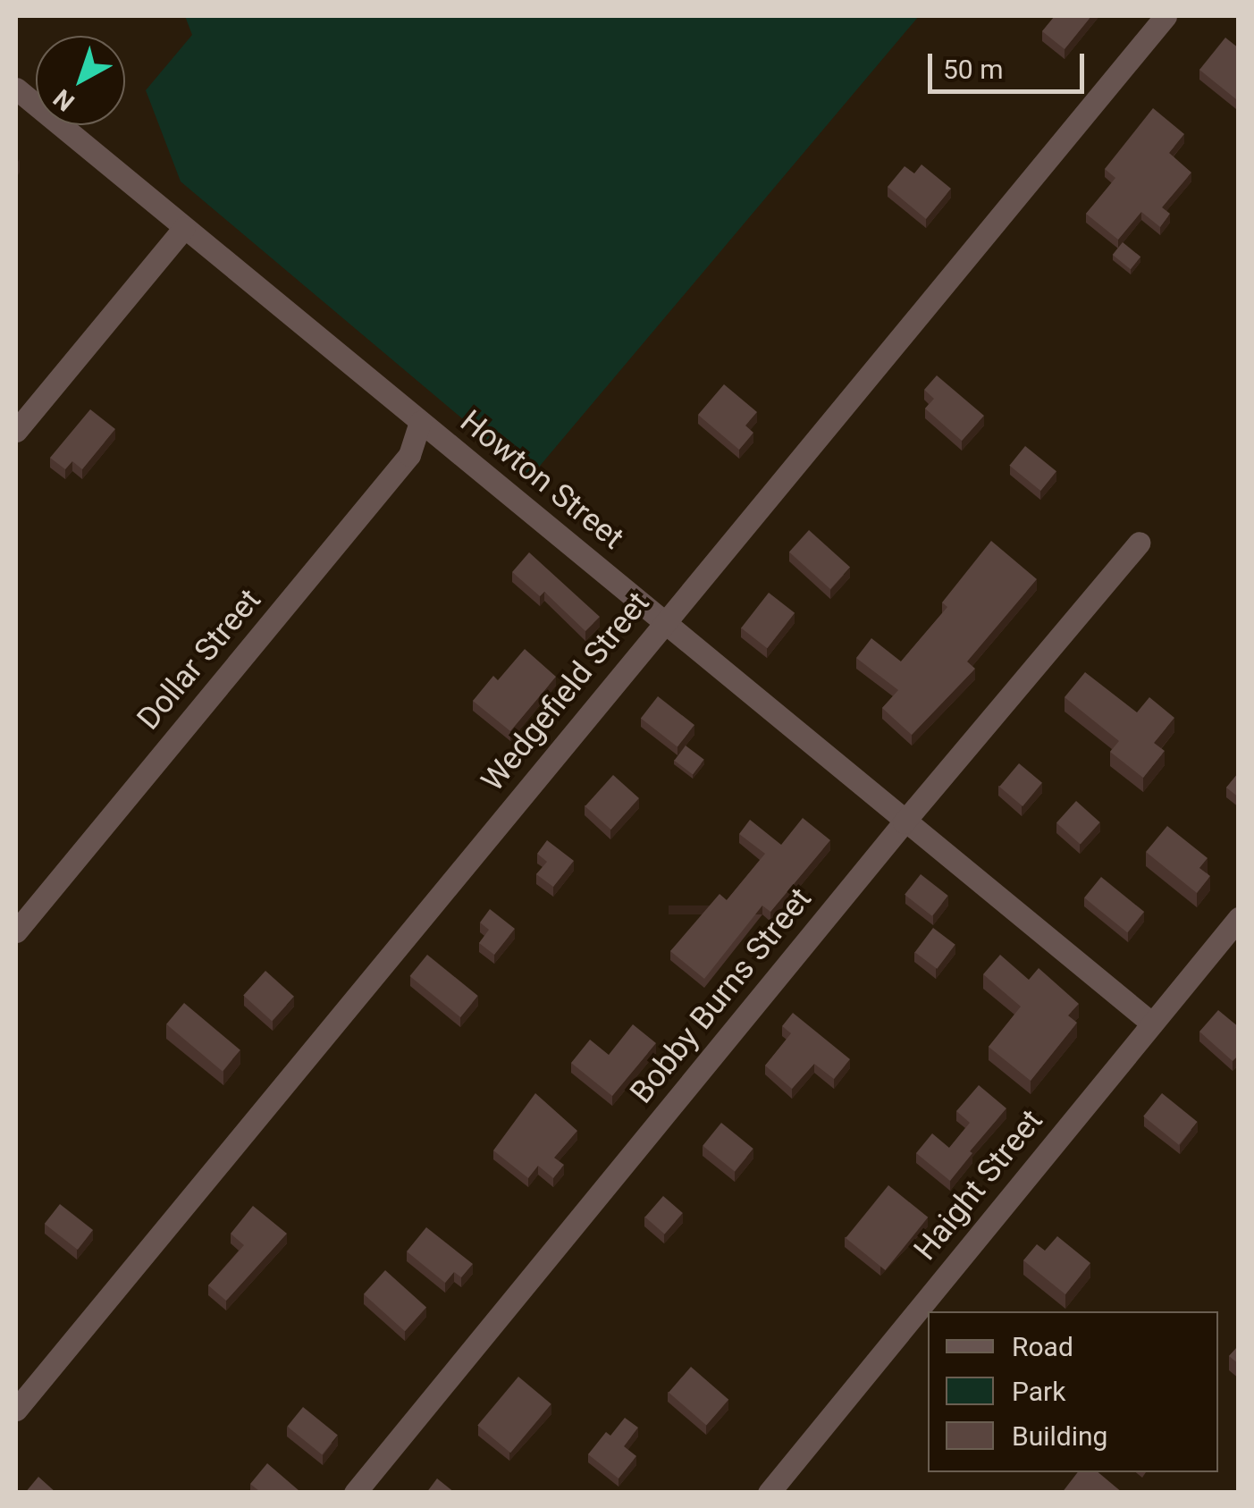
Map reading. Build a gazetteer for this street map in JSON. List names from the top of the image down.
{
  "streets": {
    "street": [
      "Howton Street",
      "Dollar Street",
      "Wedgefield Street",
      "Bobby Burns Street",
      "Haight Street"
    ]
  },
  "crossings": [
    ["Howton Street", "Dollar Street"],
    ["Howton Street", "Wedgefield Street"],
    ["Howton Street", "Bobby Burns Street"],
    ["Howton Street", "Haight Street"]
  ],
  "legend": ["Road", "Park", "Building"],
  "scale_bar": "50 m",
  "north": "bottom left"
}
